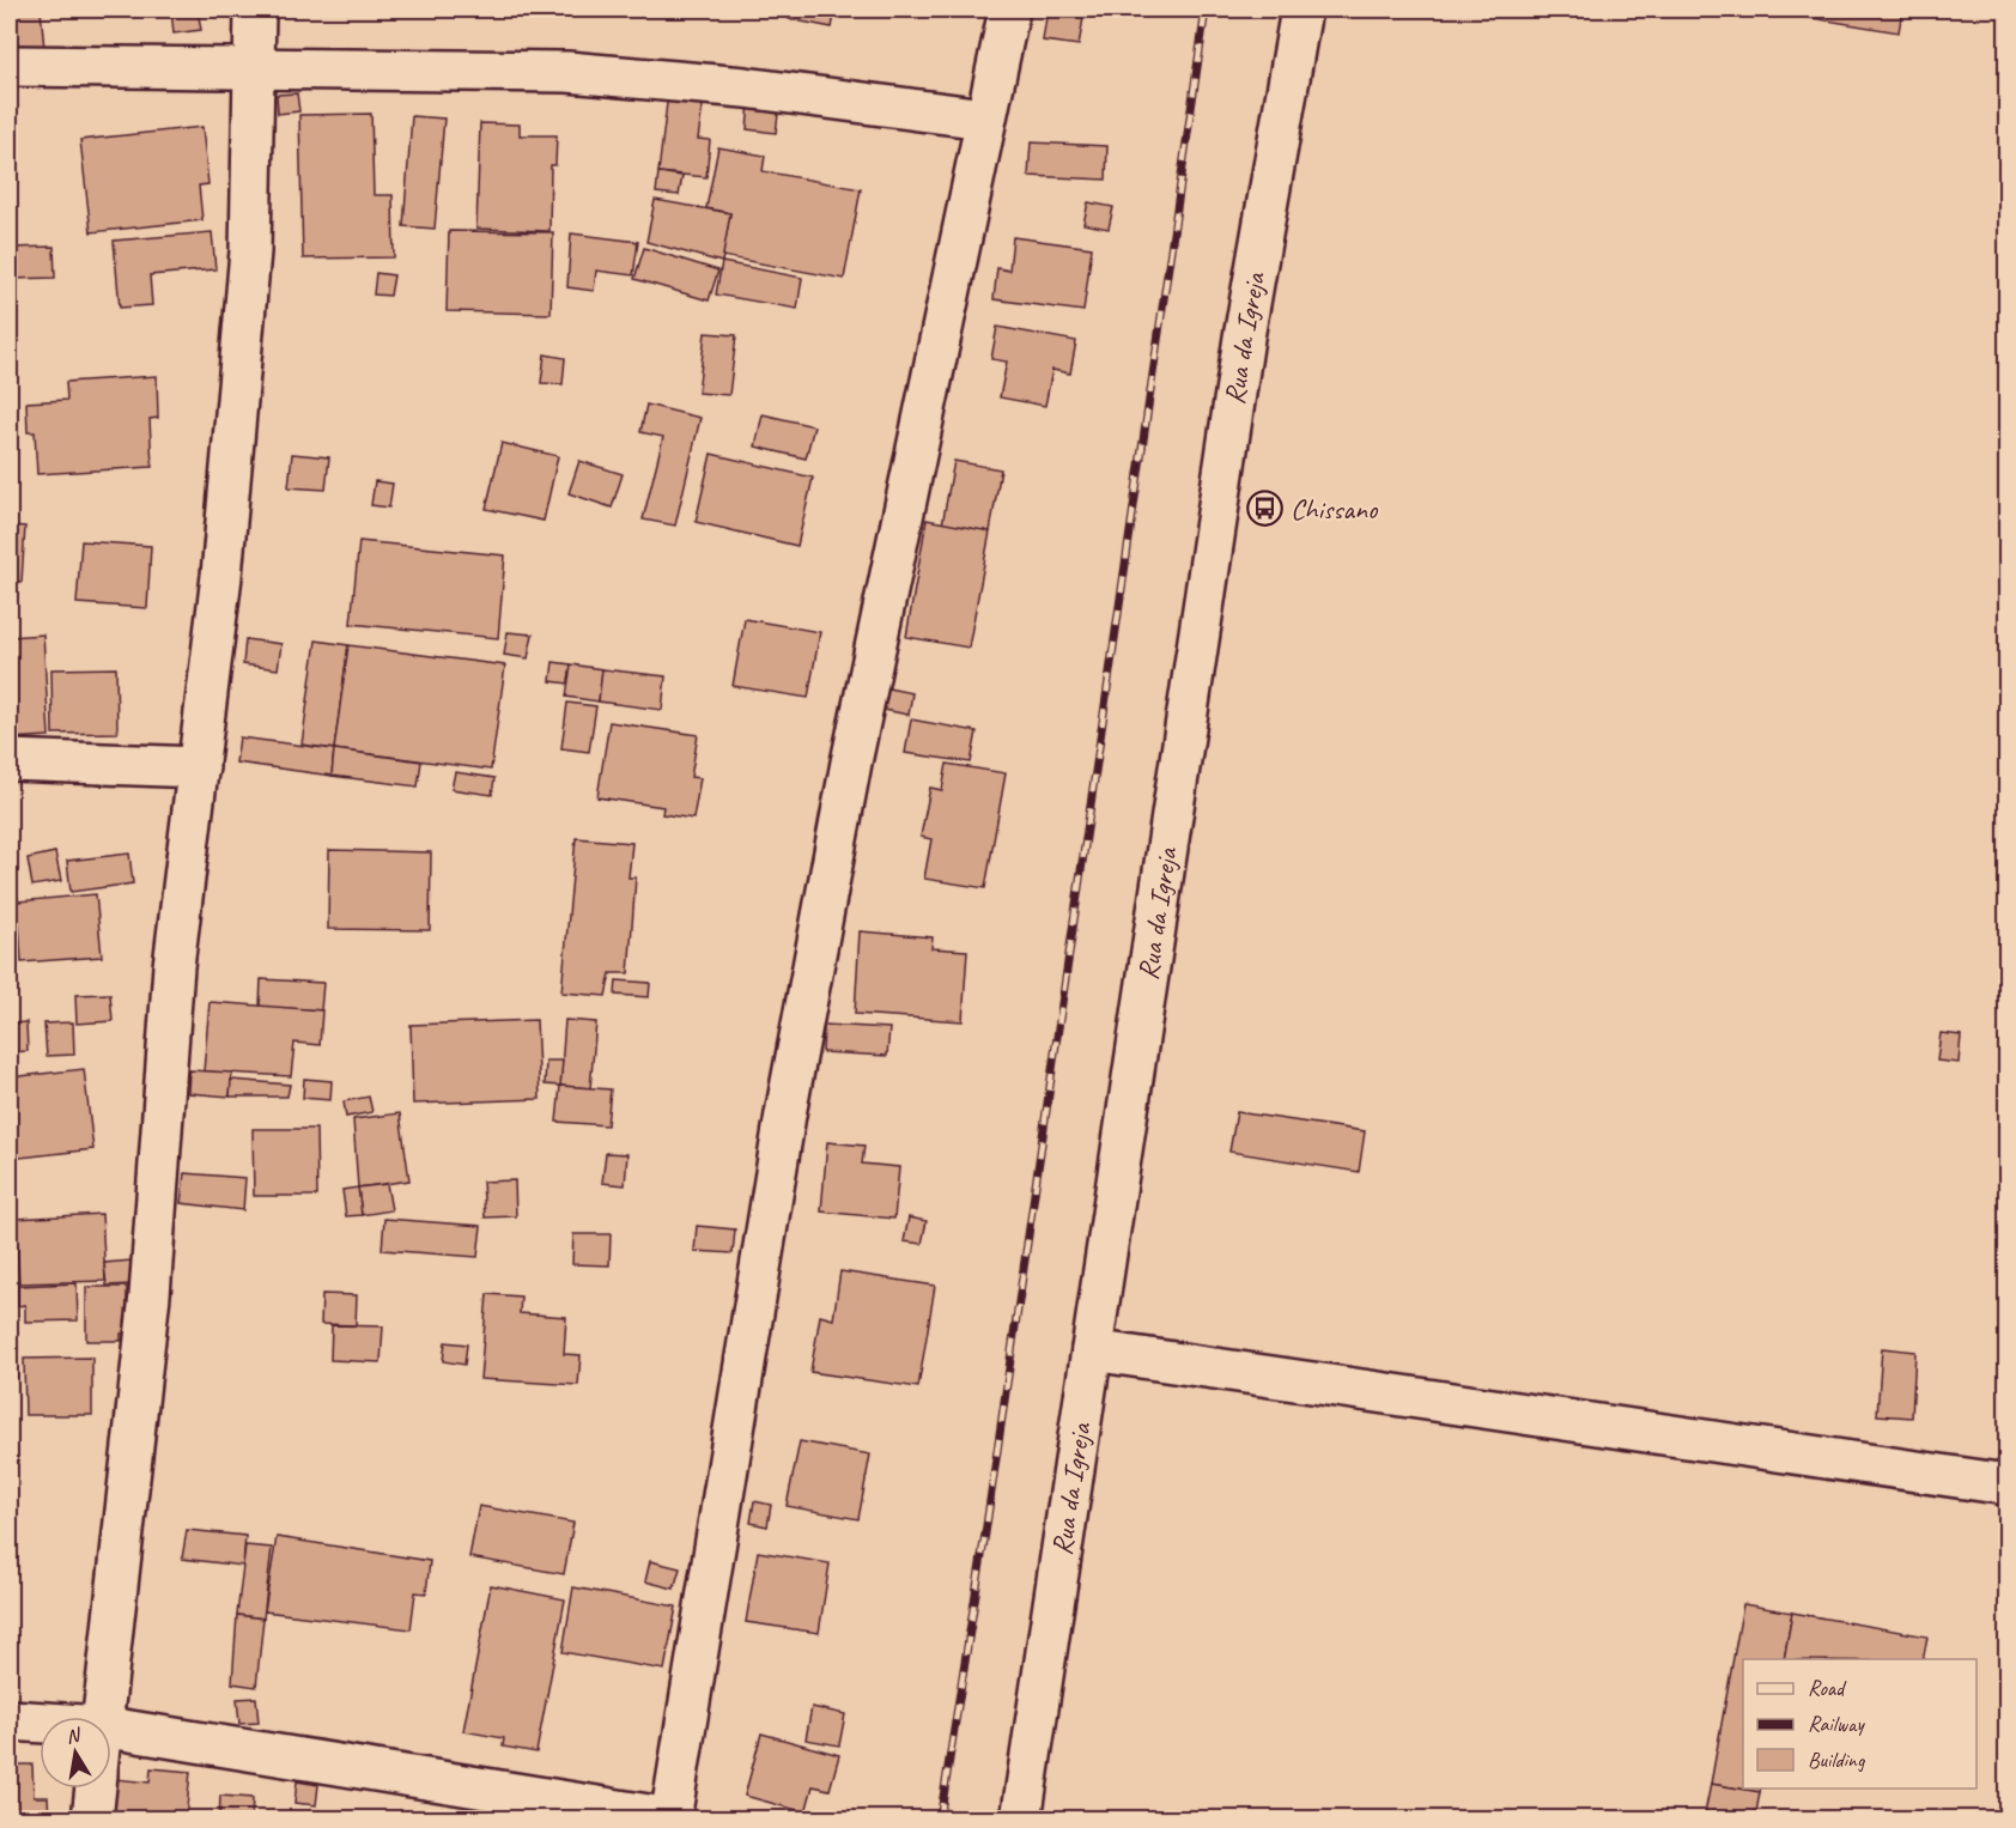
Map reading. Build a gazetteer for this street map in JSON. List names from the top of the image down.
{
  "streets": {
    "street": ["Rua da Igreja"]
  },
  "places": {
    "bus stop": ["Chissano"]
  },
  "legend": ["Road", "Railway", "Building"],
  "north": "top"
}
